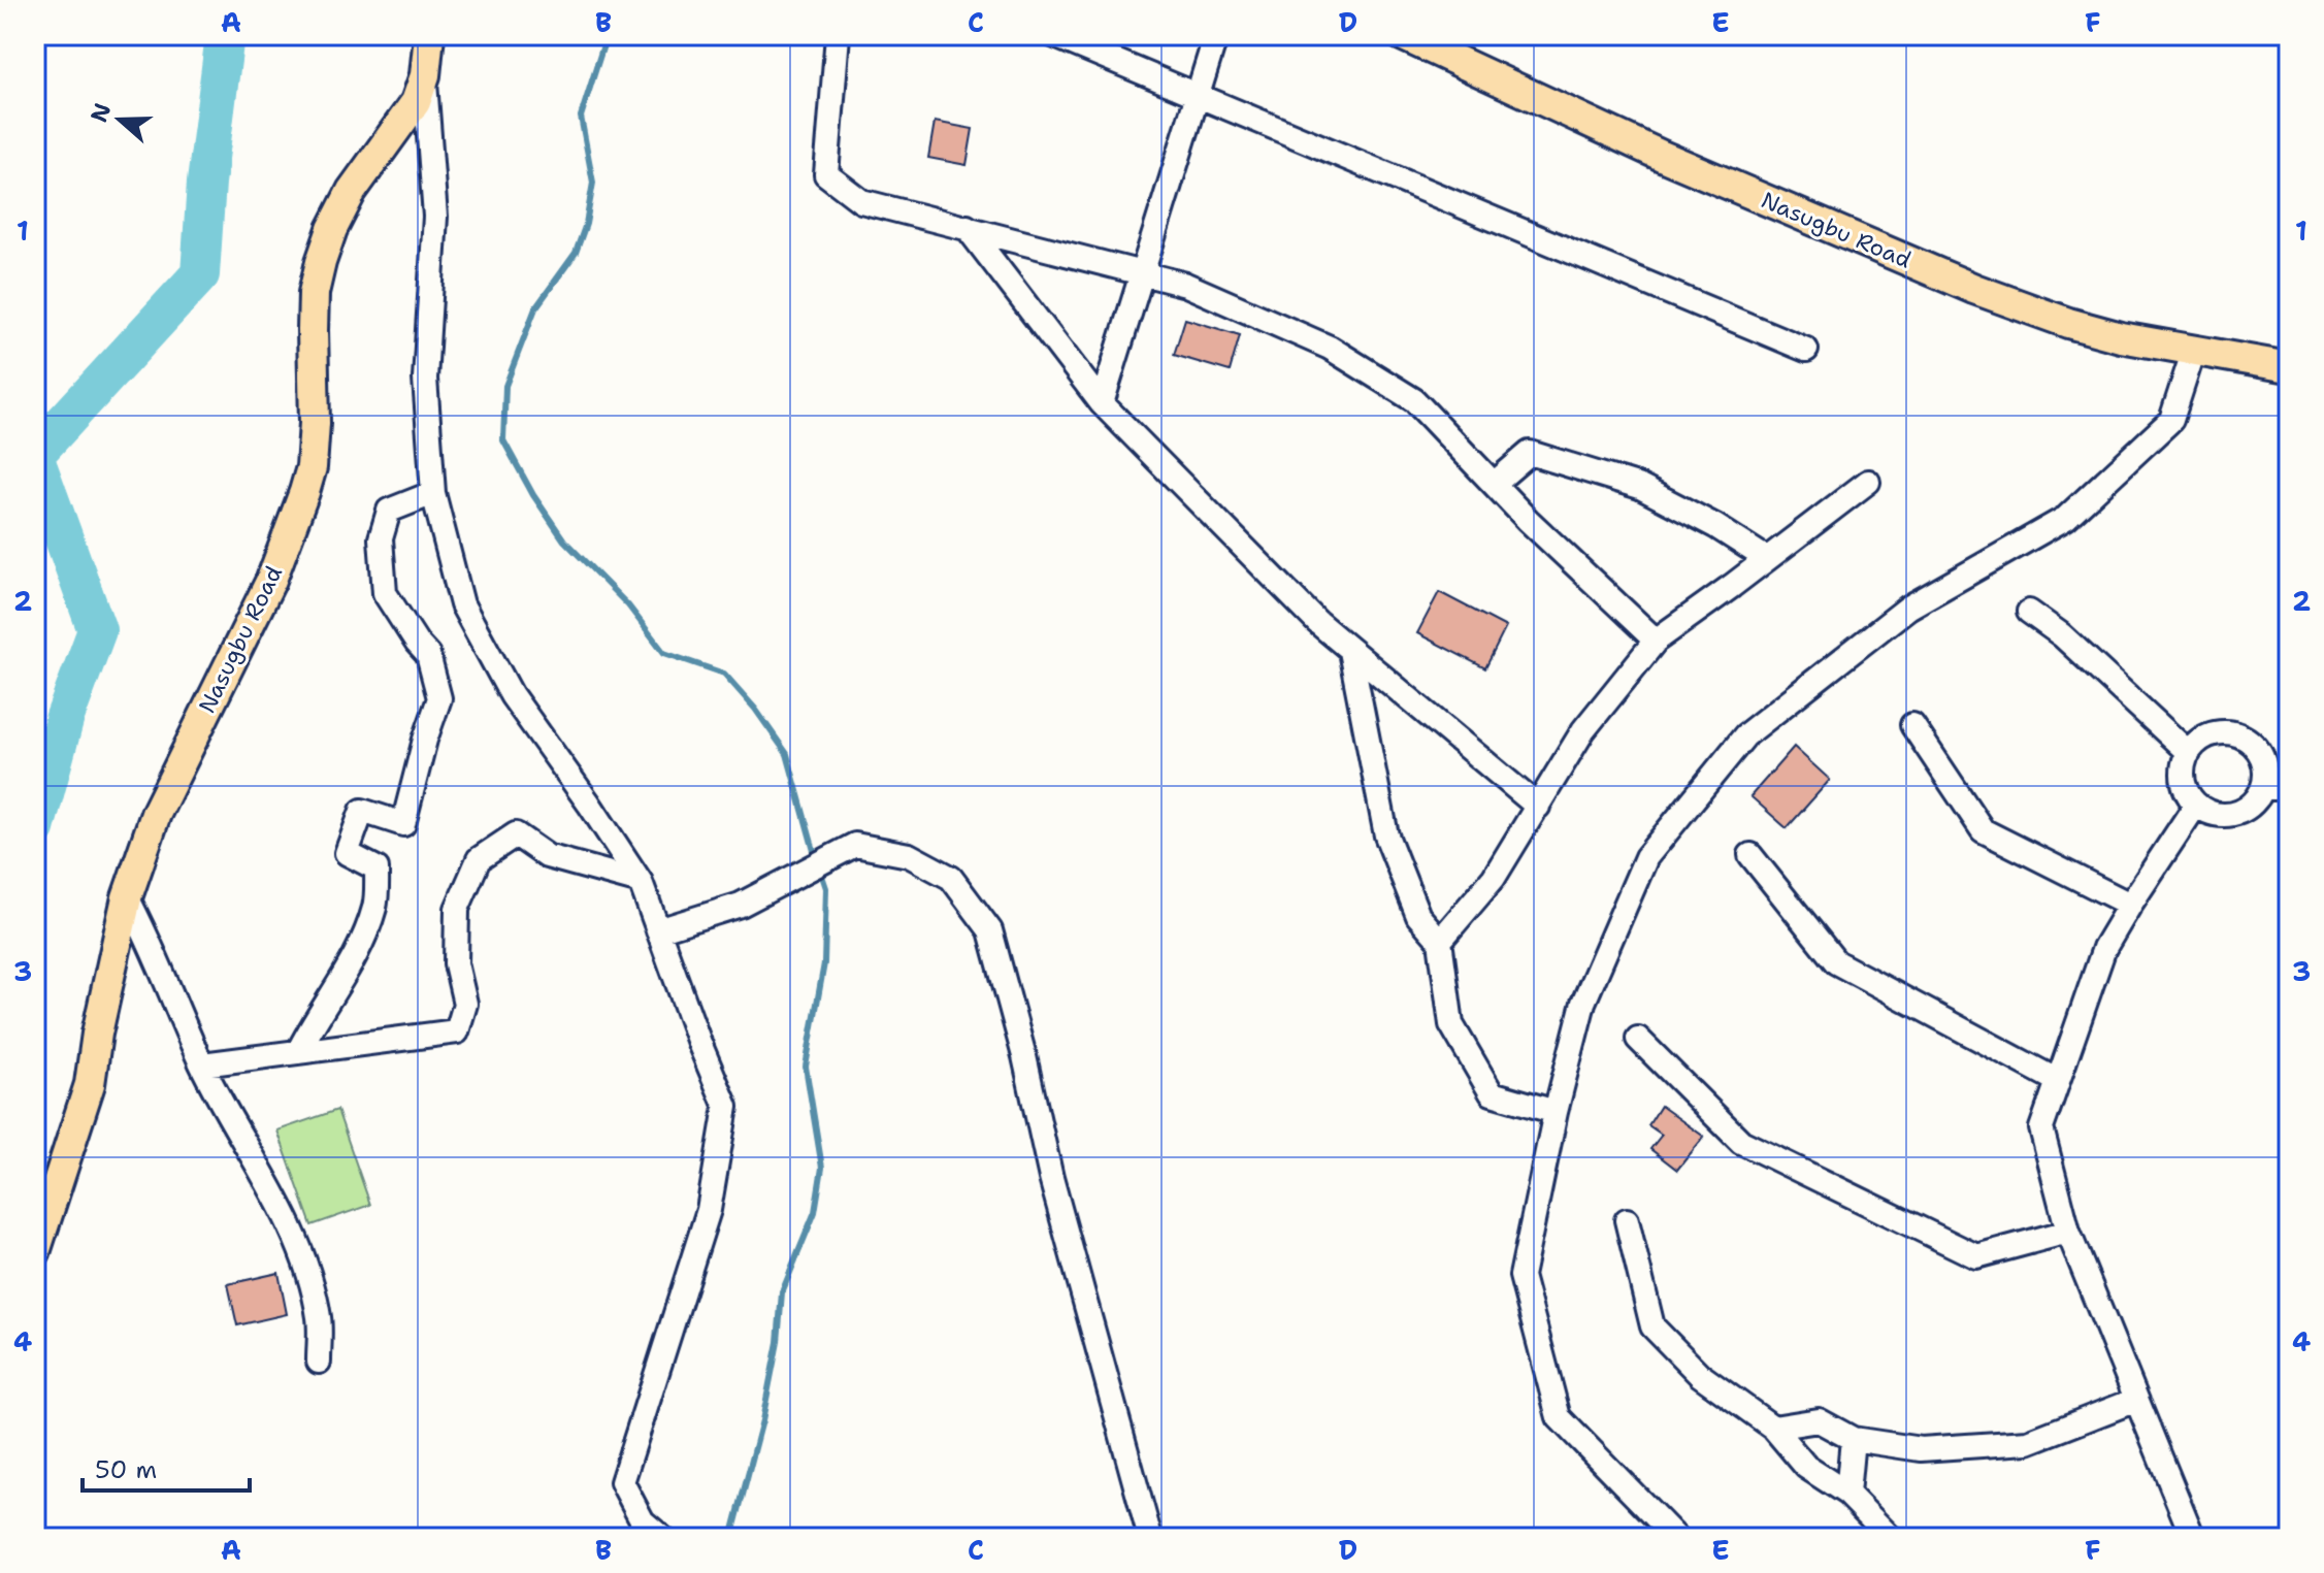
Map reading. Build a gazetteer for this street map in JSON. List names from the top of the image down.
{
  "streets": {
    "main road": ["Nasugbu Road"]
  },
  "scale_bar": "50 m",
  "north": "left",
  "grid": {
    "columns": [
      "A",
      "B",
      "C",
      "D",
      "E",
      "F"
    ],
    "rows": [
      "1",
      "2",
      "3",
      "4"
    ]
  }
}
